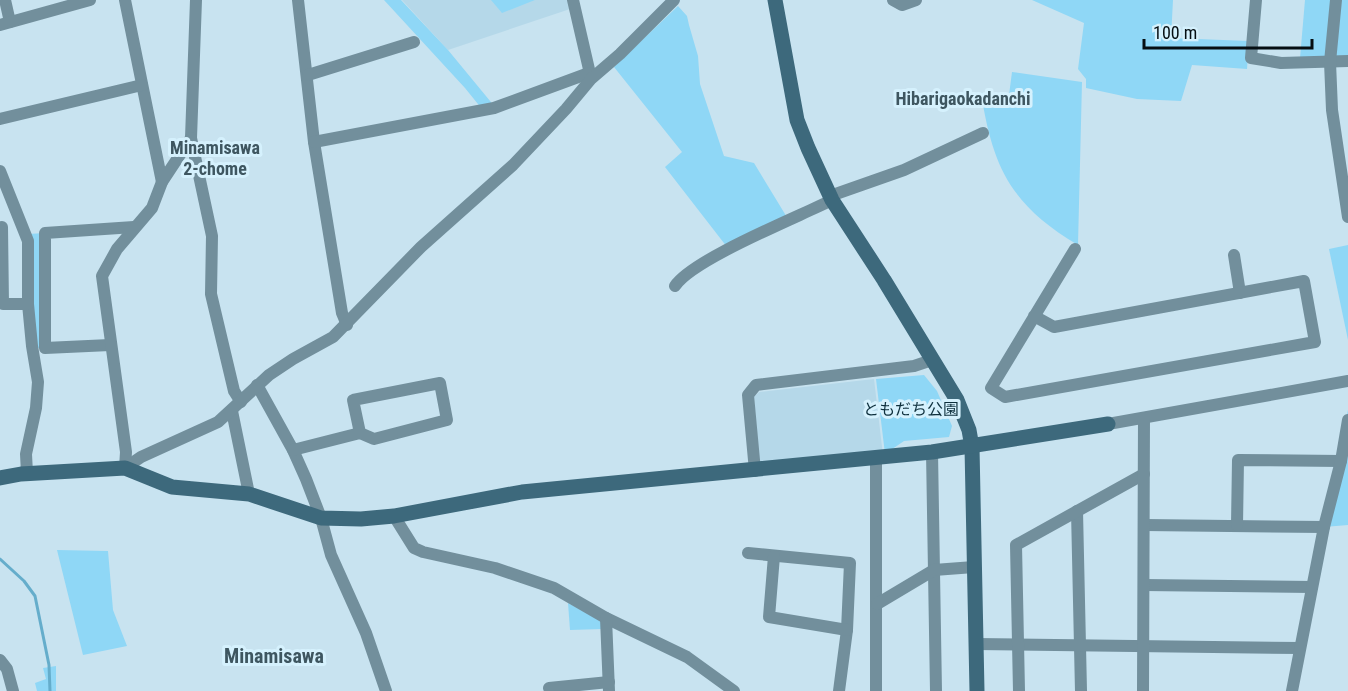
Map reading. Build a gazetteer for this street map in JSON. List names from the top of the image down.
{
  "districts": ["Hibarigaokadanchi", "Minamisawa 2-chome", "Minamisawa"],
  "parks": ["ともだち公園"],
  "scale_bar": "100 m"
}
